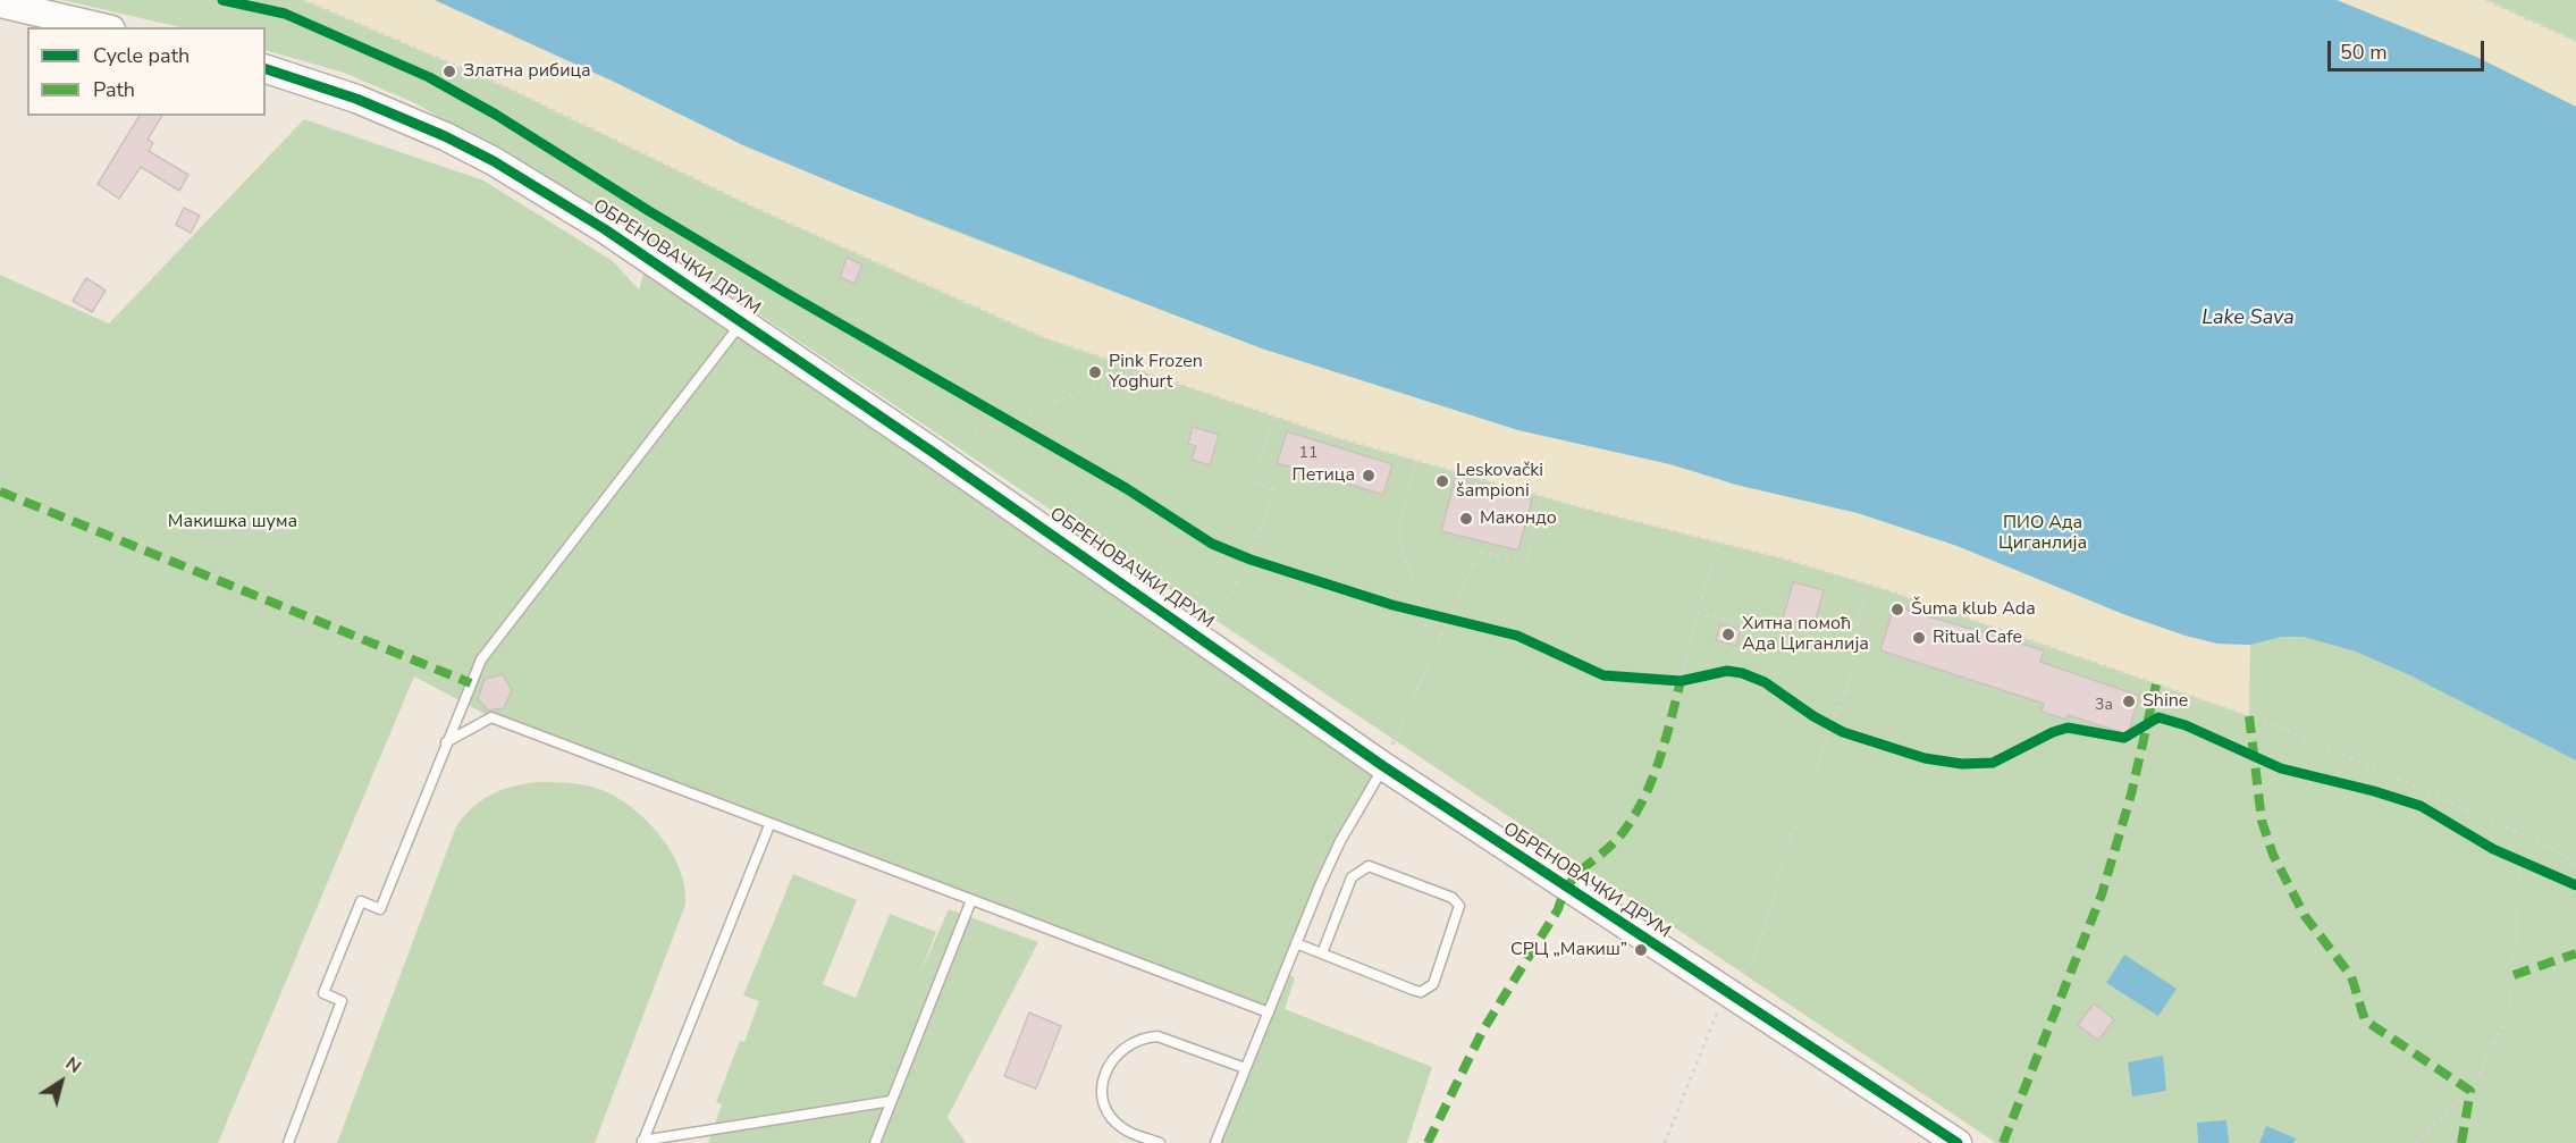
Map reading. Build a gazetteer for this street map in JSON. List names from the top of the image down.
{
  "streets": {
    "street": ["ОБРЕНОВАЧКИ ДРУМ"]
  },
  "water": ["Lake Sava"],
  "parks": ["Макишка шума", "ПИО Ада Циганлија"],
  "places": [
    "Златна рибица",
    "Pink Frozen Yoghurt",
    "Петица",
    "Leskovački šampioni",
    "Макондо",
    "Šuma klub Ada",
    "Хитна помоћ Ада Циганлија",
    "Ritual Cafe",
    "Shine",
    "СРЦ „Макиш”"
  ],
  "house_numbers": ["11", "3a"],
  "legend": ["Cycle path", "Path"],
  "scale_bar": "50 m",
  "north": "top right"
}
